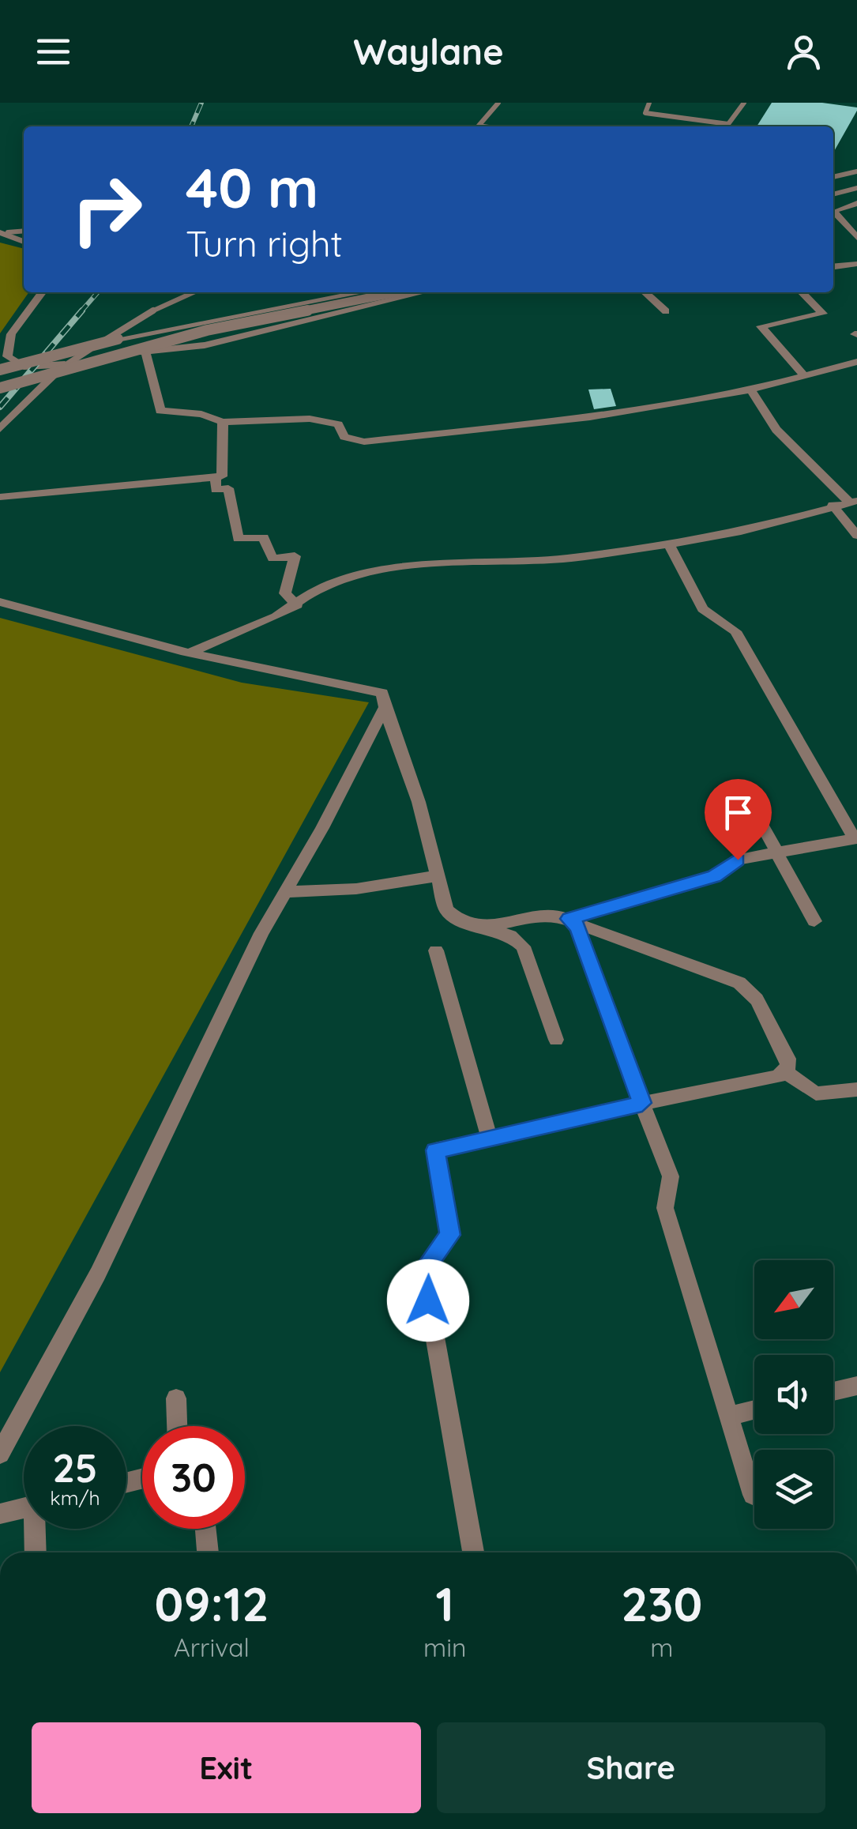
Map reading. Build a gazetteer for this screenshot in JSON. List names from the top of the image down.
{
  "north": "bottom left",
  "page": {
    "header": "Waylane",
    "turn": ["40 m", "Turn right"],
    "speed": "25 km/h",
    "limit": "30",
    "eta": [
      "09:12",
      "Arrival",
      "1",
      "min",
      "230",
      "m"
    ],
    "buttons": ["Exit", "Share"]
  }
}
